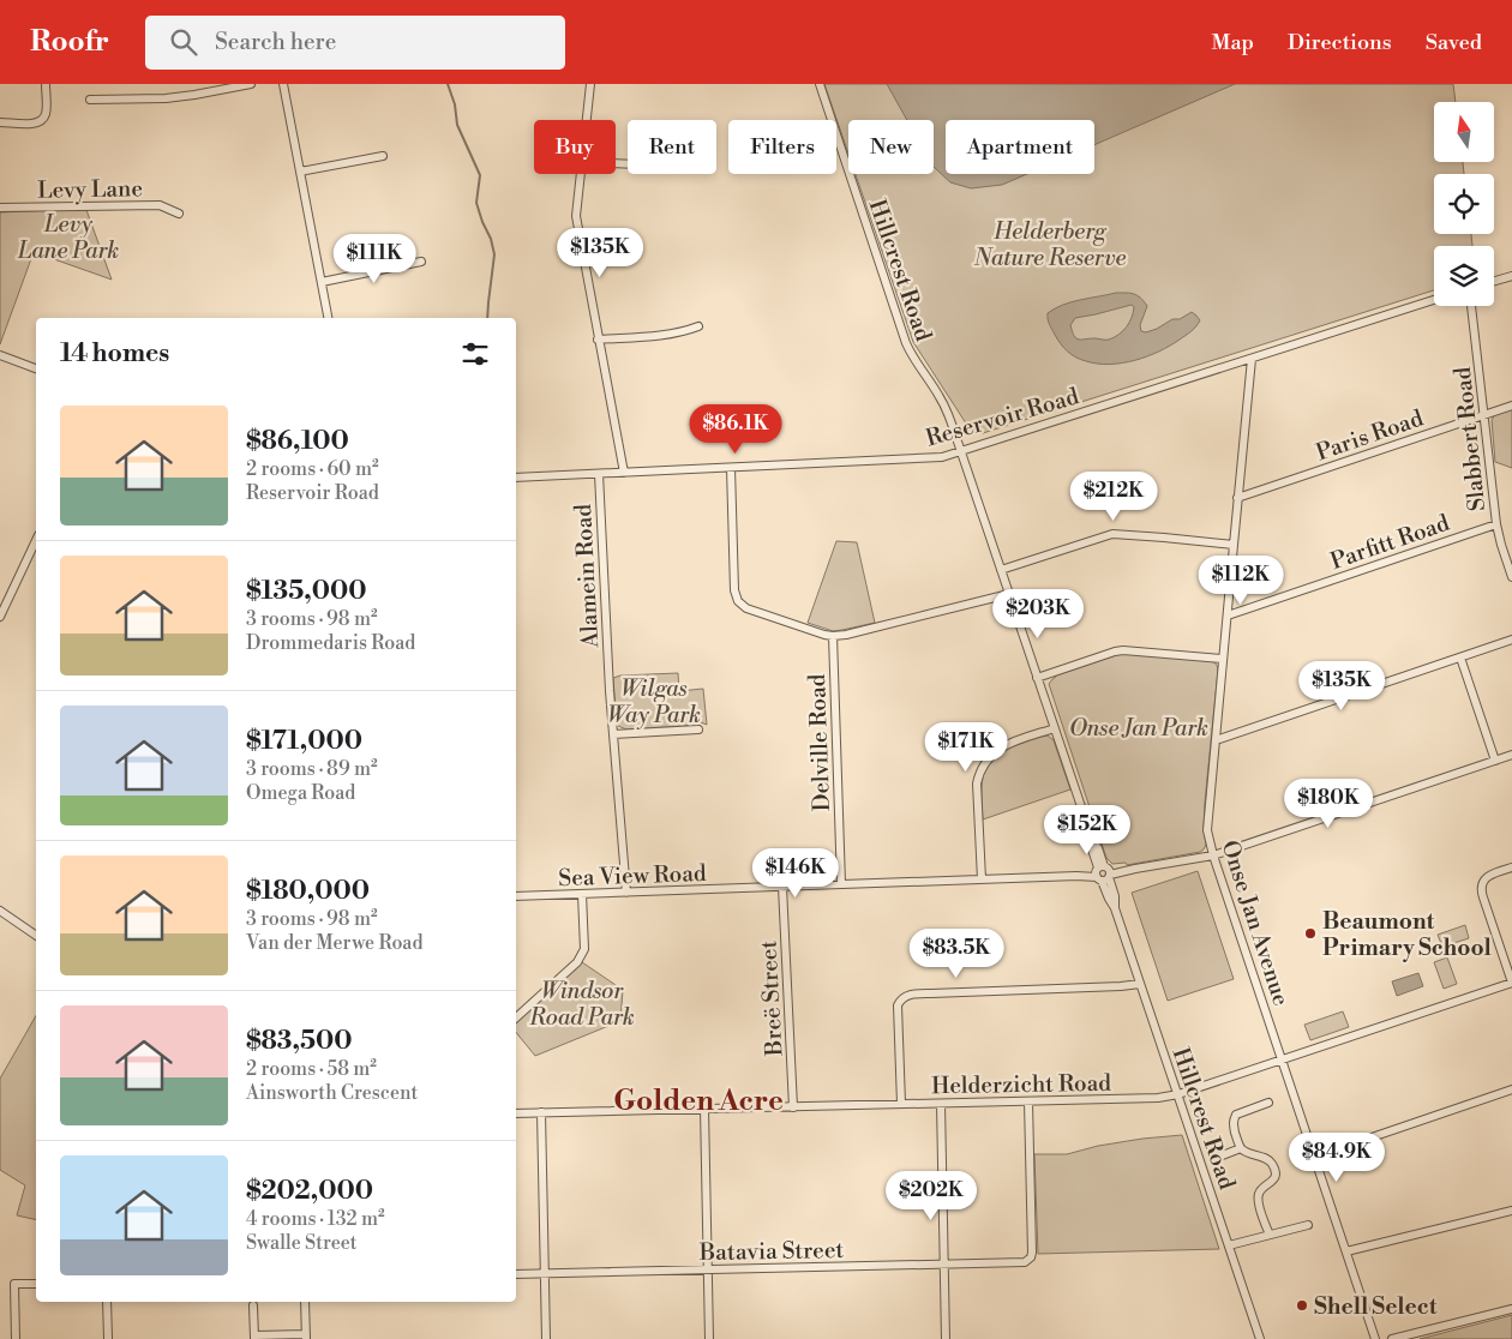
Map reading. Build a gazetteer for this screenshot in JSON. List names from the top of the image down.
{
  "streets": {
    "street": [
      "Levy Lane",
      "Hillcrest Road",
      "Reservoir Road",
      "Paris Road",
      "Slabbert Road",
      "Parfitt Road",
      "Alamein Road",
      "Delville Road",
      "Sea View Road",
      "Onse Jan Avenue",
      "Breë Street",
      "Helderzicht Road",
      "Batavia Street"
    ]
  },
  "crossings": [
    ["Hillcrest Road", "Reservoir Road"],
    ["Hillcrest Road", "Sea View Road"],
    ["Hillcrest Road", "Helderzicht Road"],
    ["Reservoir Road", "Alamein Road"],
    ["Reservoir Road", "Onse Jan Avenue"],
    ["Paris Road", "Slabbert Road"],
    ["Paris Road", "Onse Jan Avenue"],
    ["Slabbert Road", "Parfitt Road"],
    ["Parfitt Road", "Onse Jan Avenue"],
    ["Alamein Road", "Sea View Road"],
    ["Delville Road", "Sea View Road"],
    ["Sea View Road", "Onse Jan Avenue"],
    ["Sea View Road", "Breë Street"],
    ["Onse Jan Avenue", "Helderzicht Road"],
    ["Breë Street", "Helderzicht Road"],
    ["Helderzicht Road", "Batavia Street"]
  ],
  "districts": ["Golden Acre"],
  "parks": [
    "Levy Lane Park",
    "Helderberg Nature Reserve",
    "Wilgas Way Park",
    "Onse Jan Park",
    "Windsor Road Park"
  ],
  "places": ["Beaumont Primary School", "Shell Select"],
  "north": "top",
  "page": {
    "header": "Roofr",
    "search": "Search here",
    "nav": ["Map", "Directions", "Saved"],
    "chip": [
      "Buy",
      "Rent",
      "Filters",
      "New",
      "Apartment"
    ],
    "price": [
      "$135K",
      "$111K",
      "$86.1K",
      "$212K",
      "$112K",
      "$203K",
      "$135K",
      "$171K",
      "$180K",
      "$152K",
      "$146K",
      "$83.5K",
      "$84.9K",
      "$202K"
    ],
    "heading": "14 homes",
    "list": [
      {
        "name": "$86,100",
        "note": "2 rooms · 60 m² · Reservoir Road"
      },
      {
        "name": "$135,000",
        "note": "3 rooms · 98 m² · Drommedaris Road"
      },
      {
        "name": "$171,000",
        "note": "3 rooms · 89 m² · Omega Road"
      },
      {
        "name": "$180,000",
        "note": "3 rooms · 98 m² · Van der Merwe Road"
      },
      {
        "name": "$83,500",
        "note": "2 rooms · 58 m² · Ainsworth Crescent"
      },
      {
        "name": "$202,000",
        "note": "4 rooms · 132 m² · Swalle Street"
      }
    ]
  }
}
